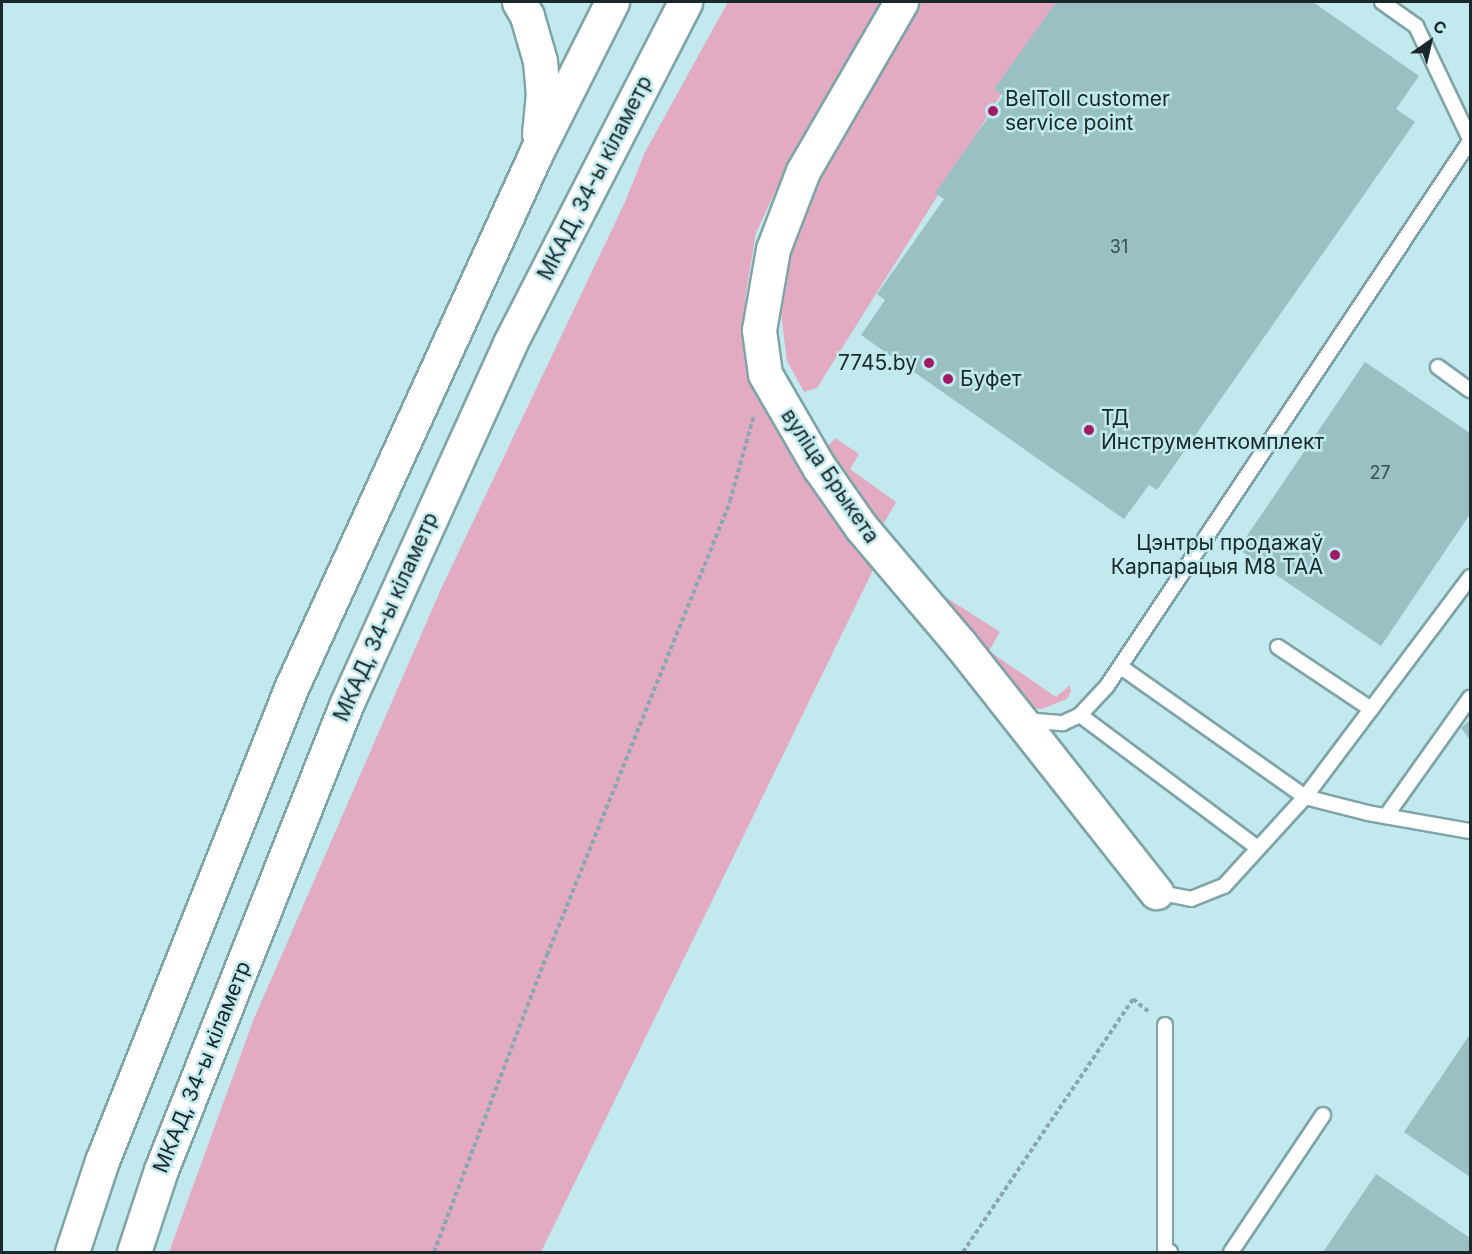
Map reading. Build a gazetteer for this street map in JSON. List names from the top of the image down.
{
  "streets": {
    "main road": ["МКАД, 34-ы кіламетр", "вуліца Брыкета"]
  },
  "places": [
    "BelToll customer service point",
    "7745.by",
    "Буфет",
    "ТД Инструменткомплект",
    "Цэнтры продажаў Карпарацыя М8 ТАА"
  ],
  "house_numbers": ["31", "27"],
  "north": "top right"
}
